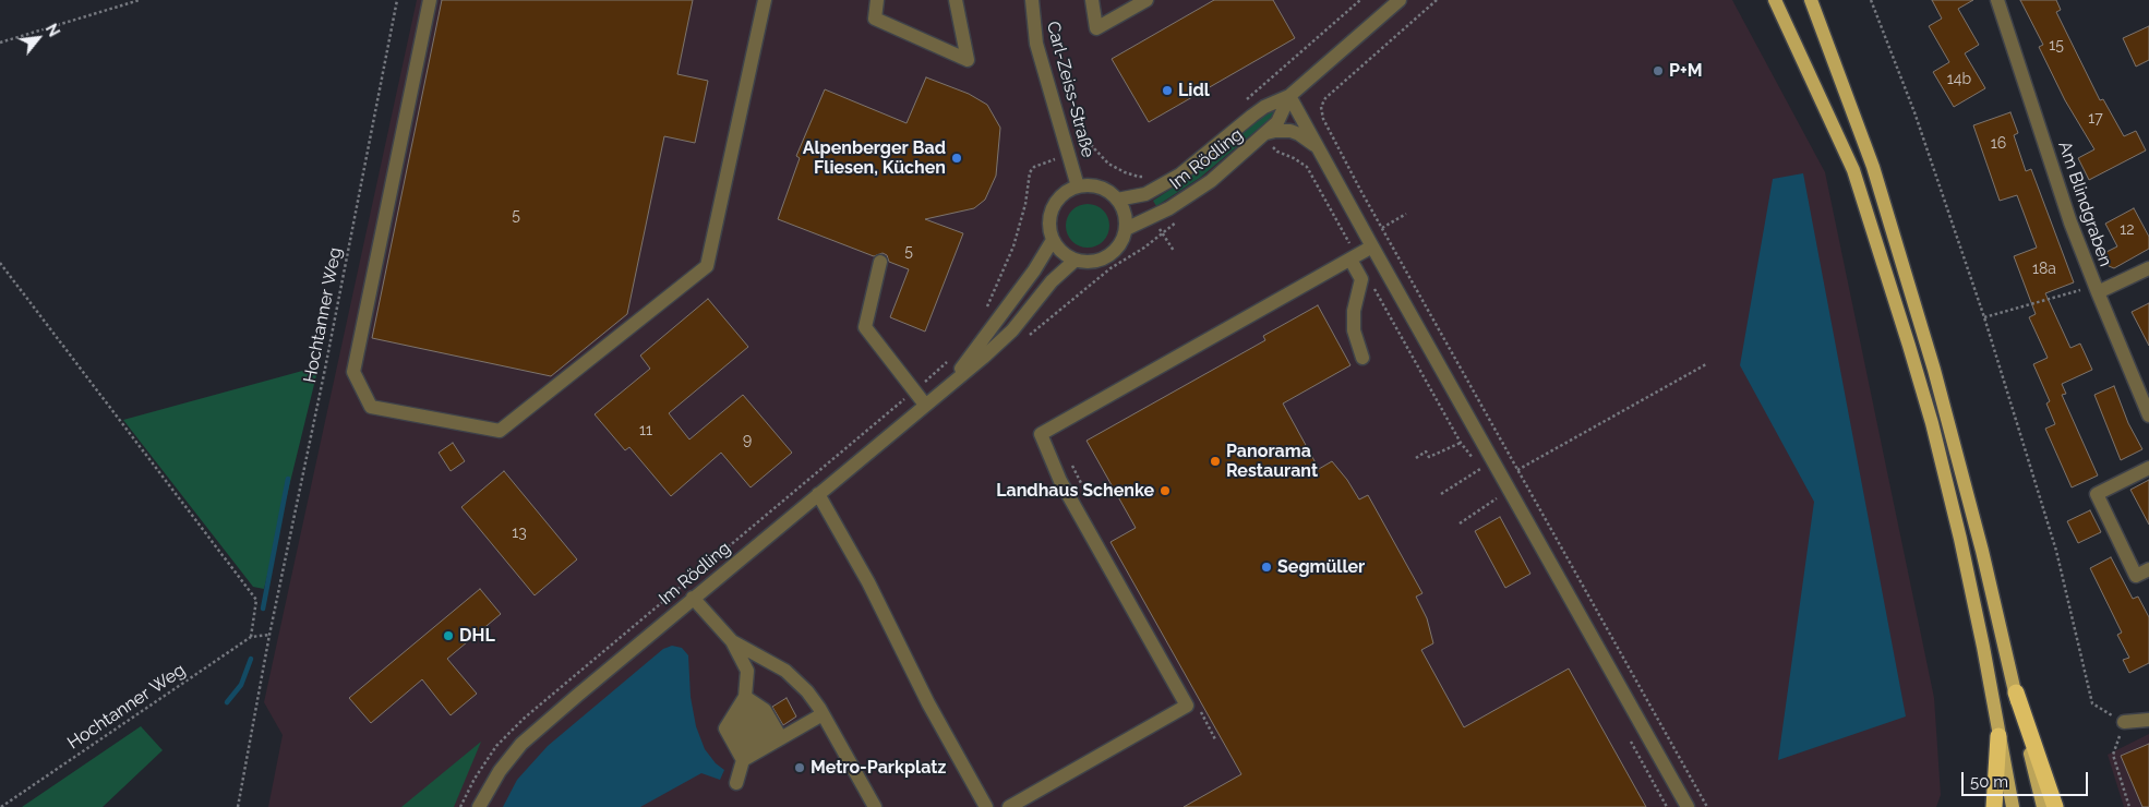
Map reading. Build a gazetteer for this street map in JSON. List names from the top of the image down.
{
  "streets": {
    "street": ["Carl-Zeiss-Straße", "Im Rödling", "Am Blindgraben"],
    "path": ["Hochtanner Weg"]
  },
  "crossings": [
    ["Carl-Zeiss-Straße", "Im Rödling"]
  ],
  "places": [
    "P+M",
    "Lidl",
    "Alpenberger Bad Fliesen, Küchen",
    "Panorama Restaurant",
    "Landhaus Schenke",
    "Segmüller",
    "DHL",
    "Metro-Parkplatz"
  ],
  "house_numbers": [
    "15",
    "14b",
    "17",
    "16",
    "5",
    "12",
    "5",
    "18a",
    "11",
    "9",
    "13"
  ],
  "scale_bar": "50 m",
  "north": "top right"
}
